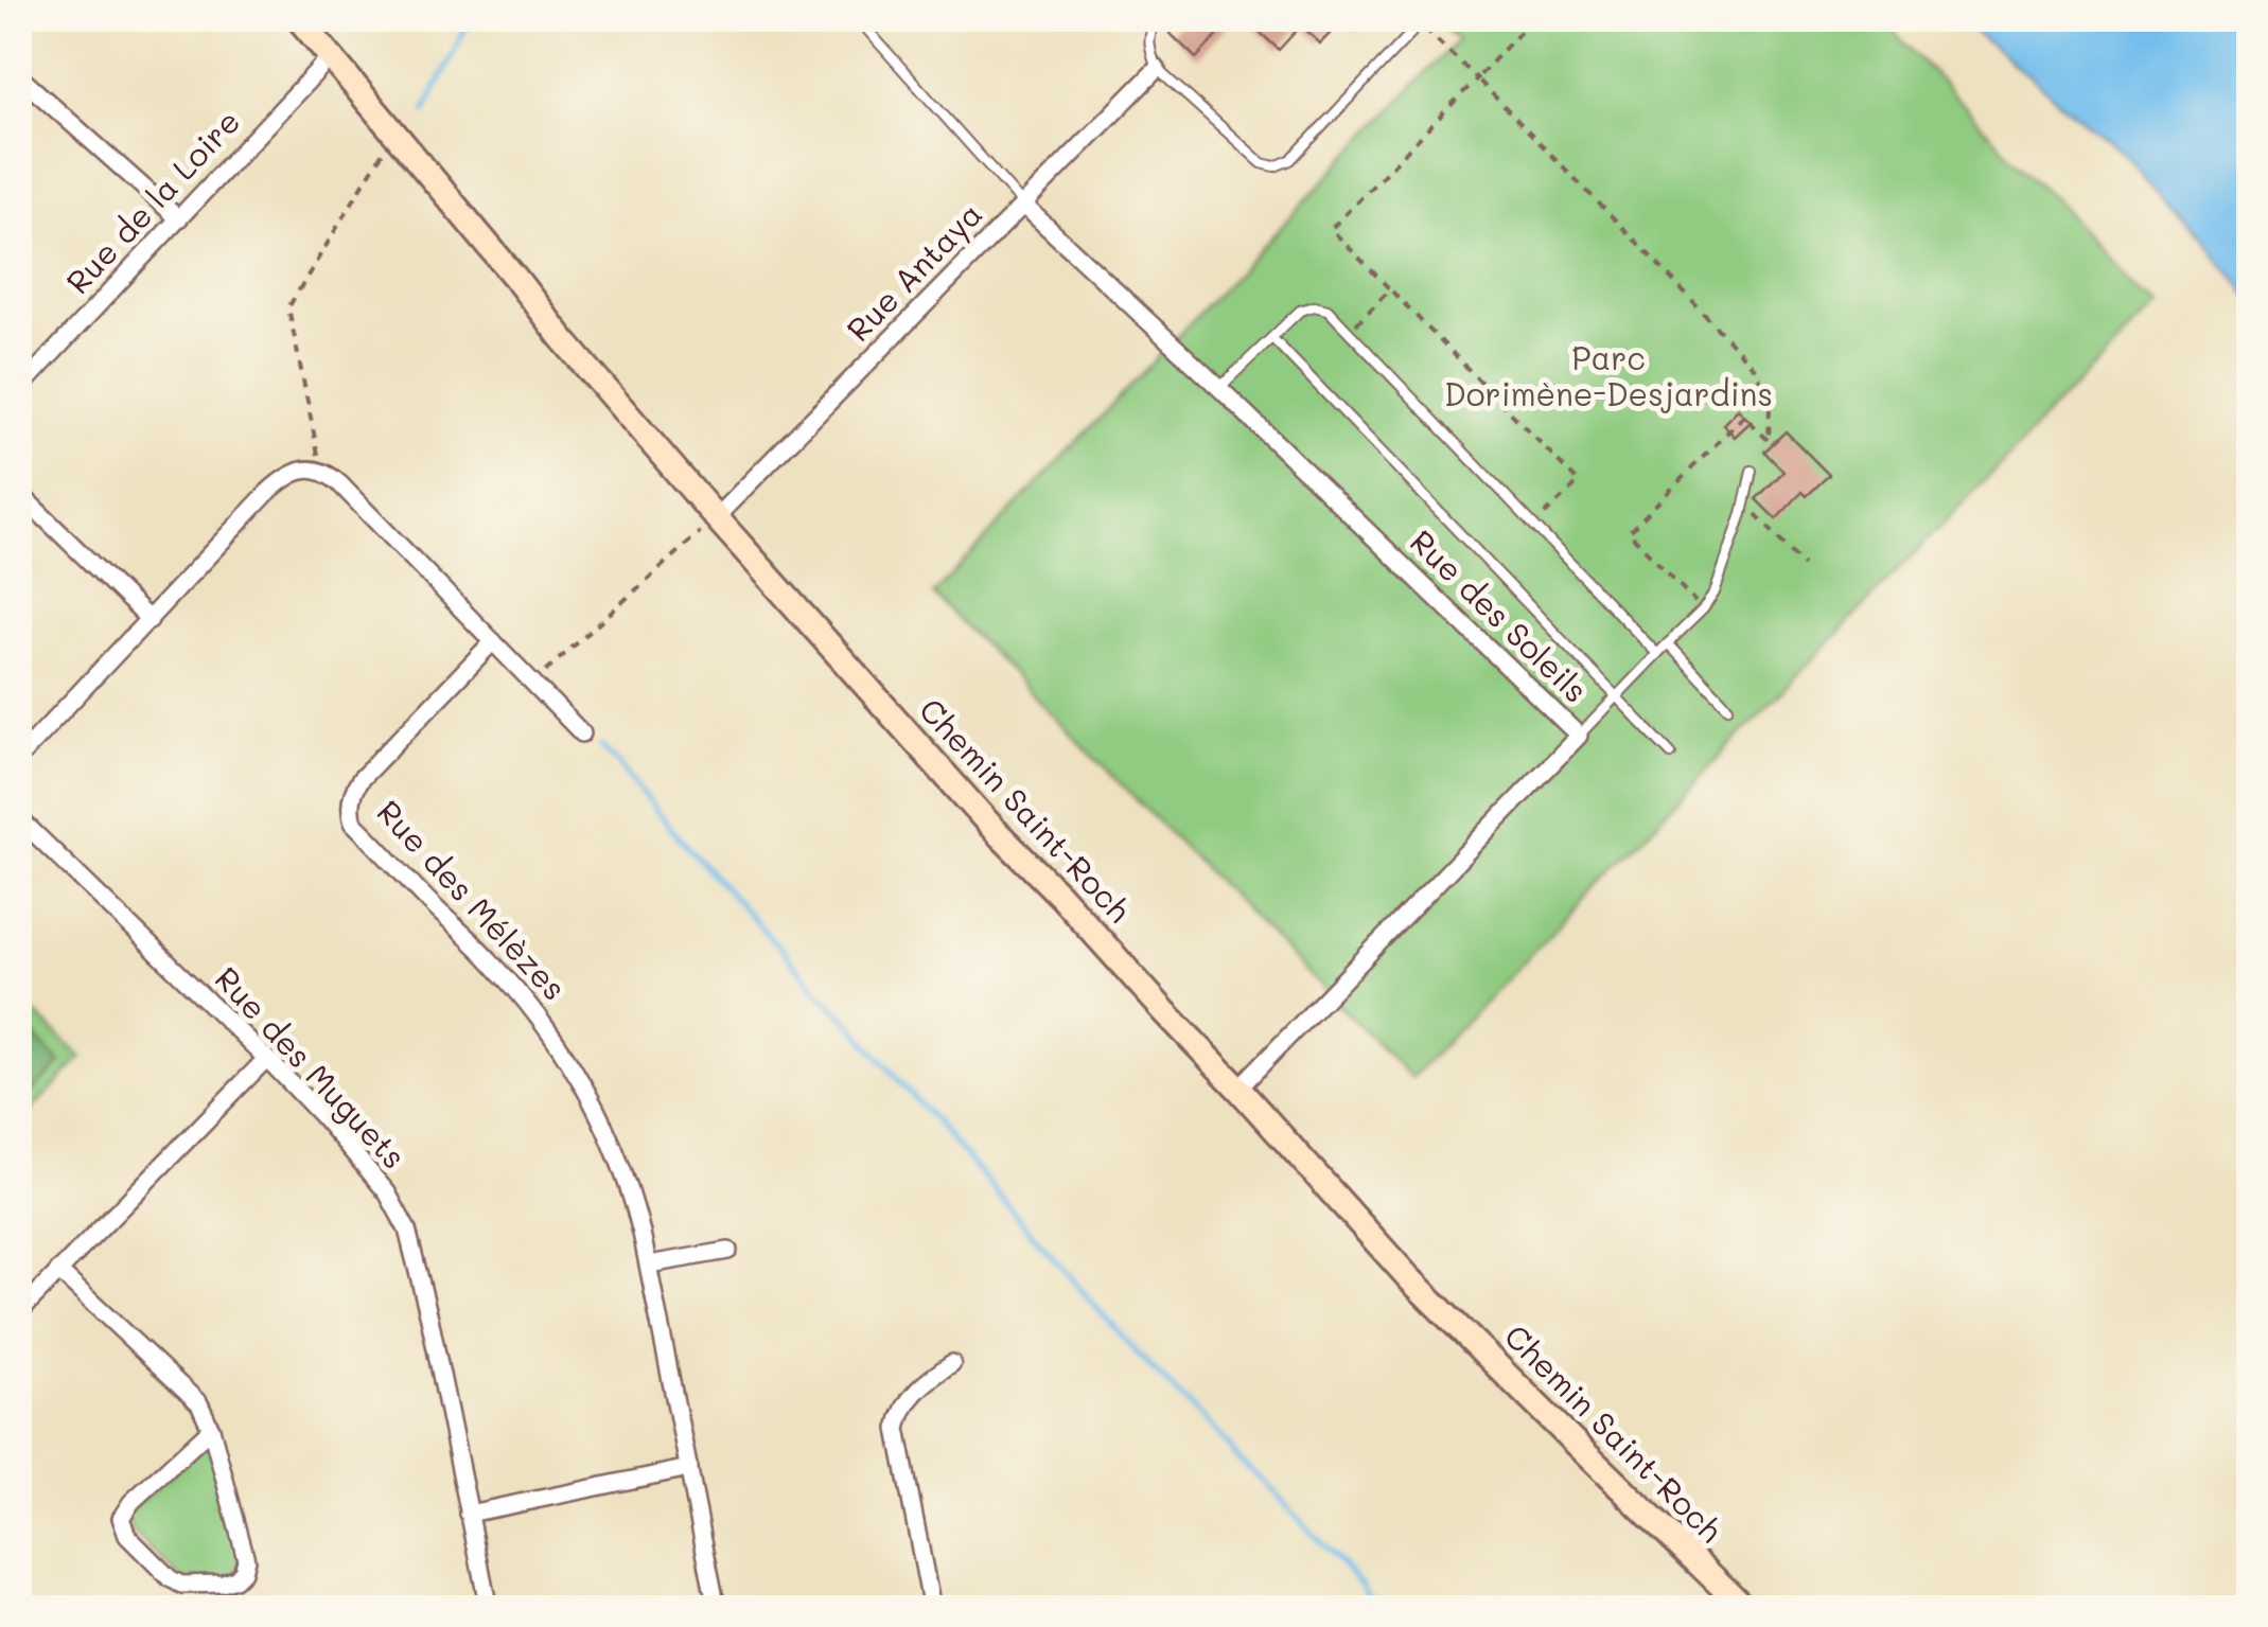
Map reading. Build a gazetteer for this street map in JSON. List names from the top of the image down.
{
  "streets": {
    "main road": ["Chemin Saint-Roch"],
    "street": [
      "Rue de la Loire",
      "Rue Antaya",
      "Rue des Soleils",
      "Rue des Mélèzes",
      "Rue des Muguets"
    ]
  },
  "crossings": [
    ["Rue de la Loire", "Chemin Saint-Roch"],
    ["Rue Antaya", "Rue des Soleils"],
    ["Rue Antaya", "Chemin Saint-Roch"],
    ["Rue des Soleils", "Chemin Saint-Roch"]
  ],
  "parks": ["Parc Dorimène-Desjardins"]
}
